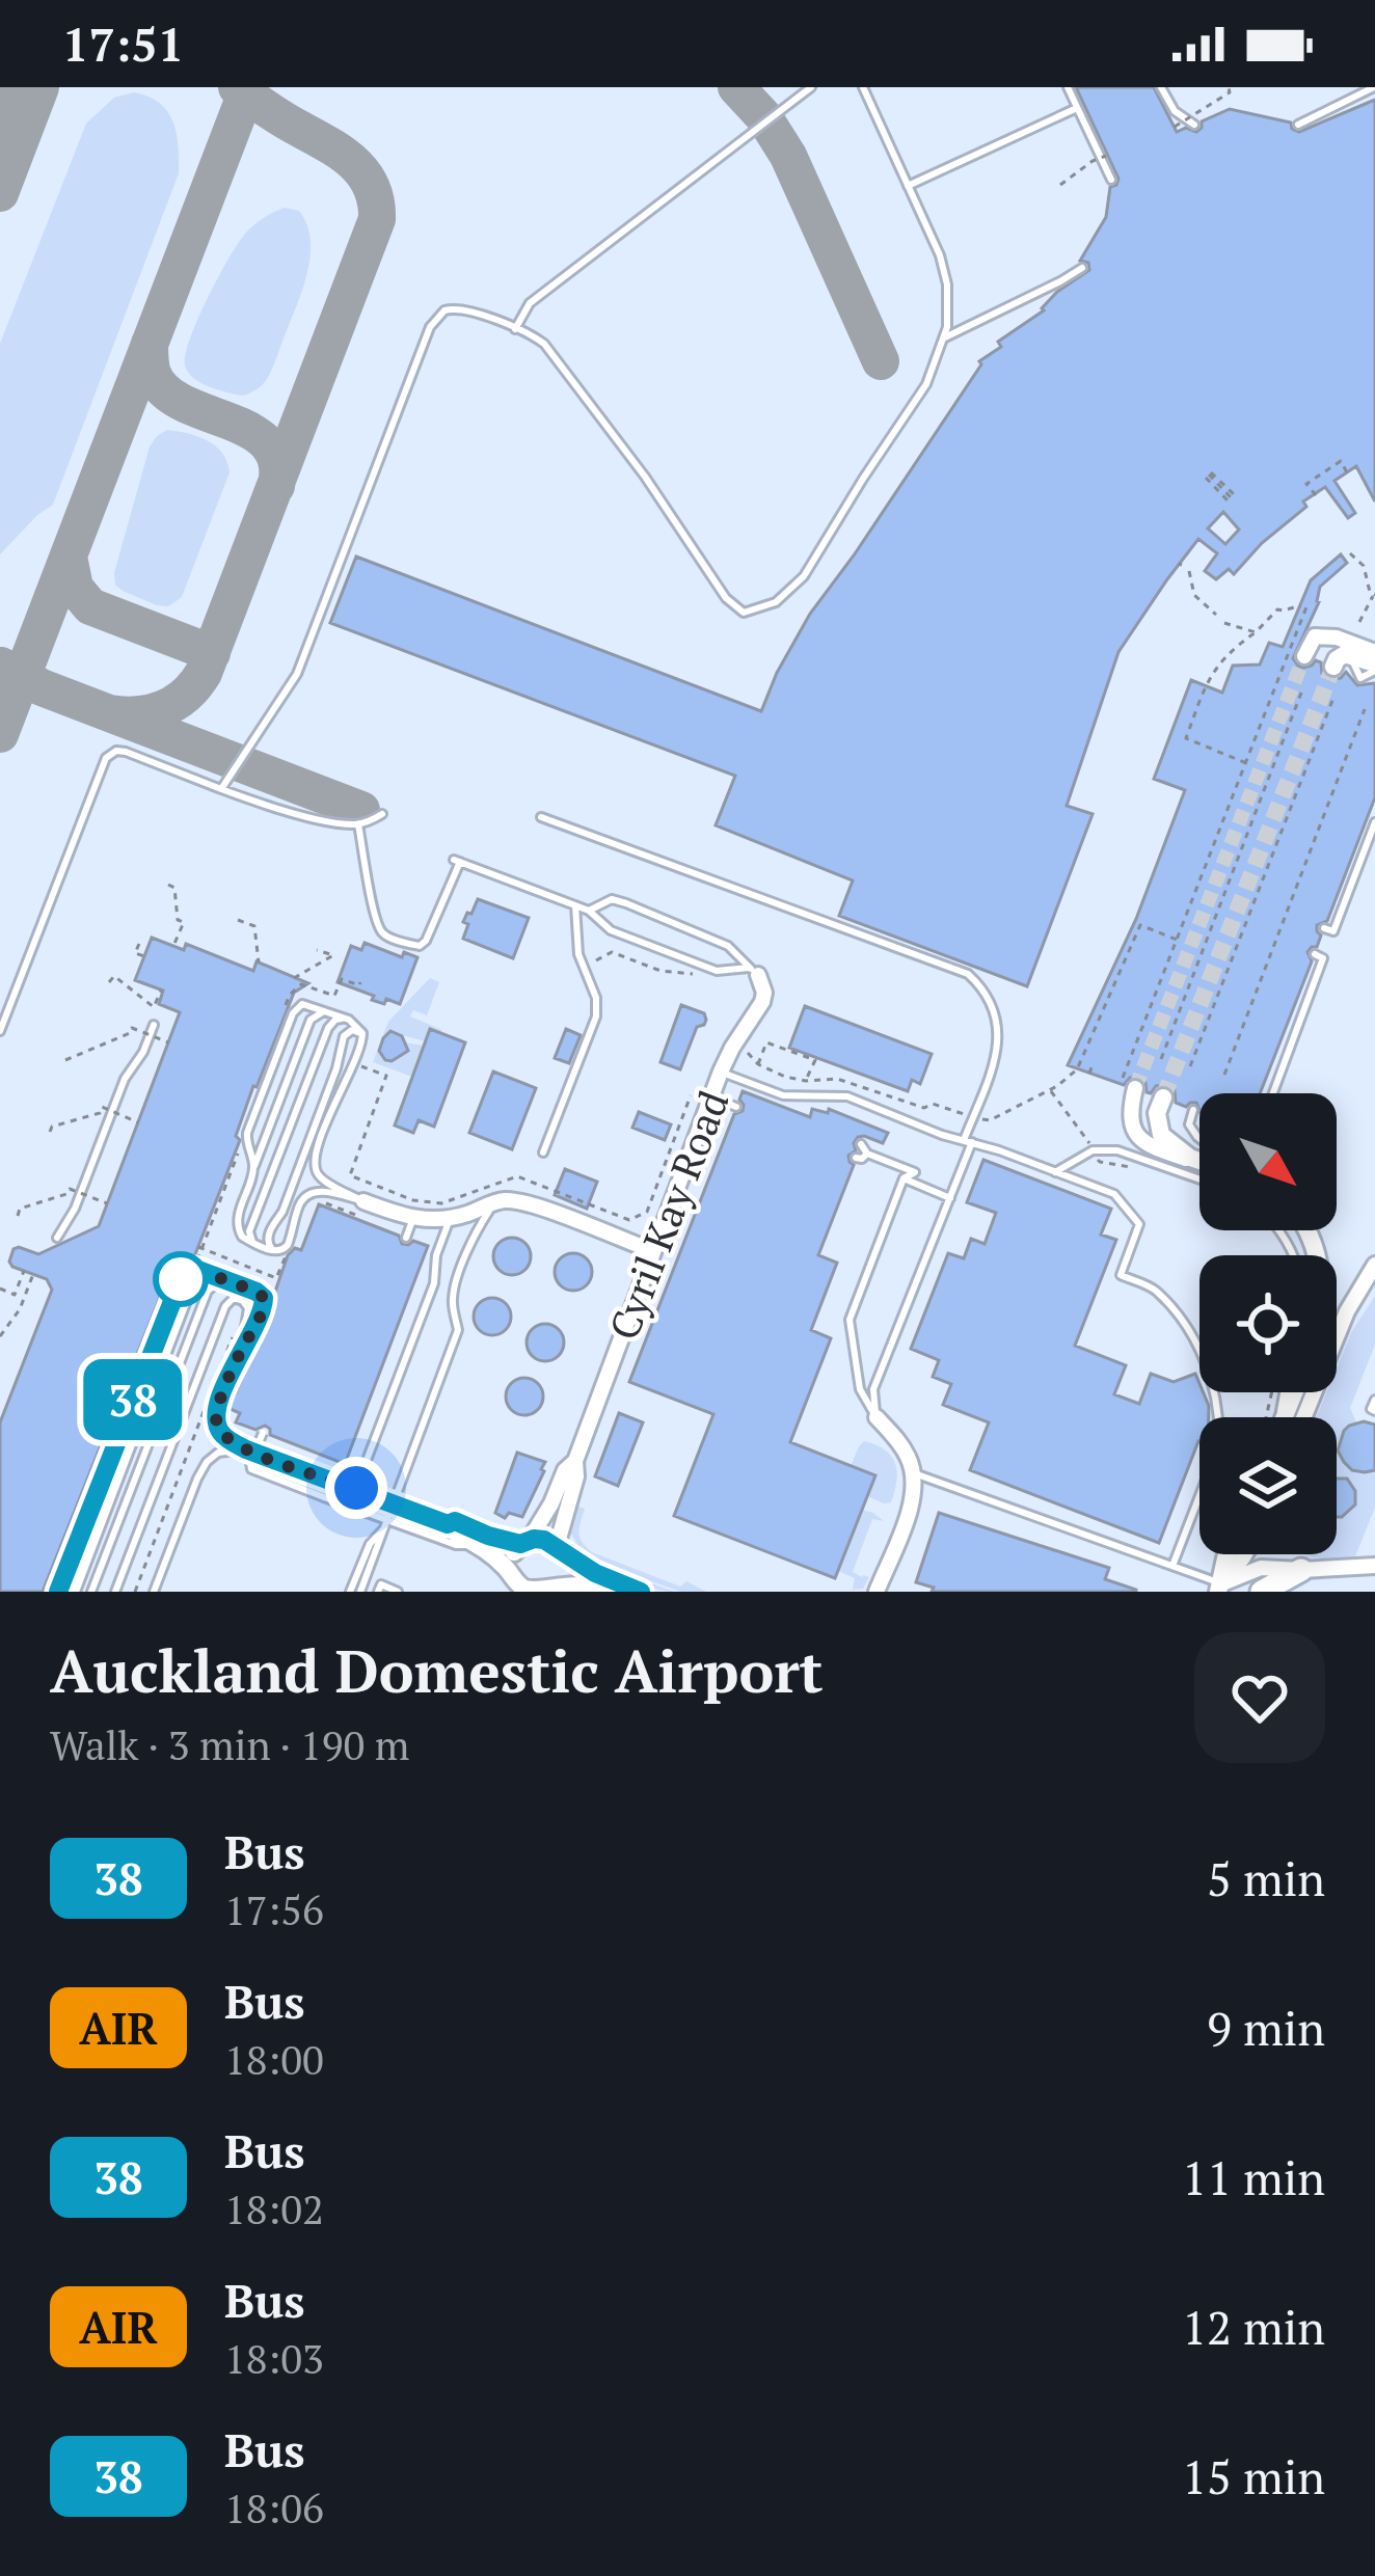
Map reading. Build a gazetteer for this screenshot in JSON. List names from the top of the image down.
{
  "streets": {
    "street": ["Cyril Kay Road"]
  },
  "lines": ["bus line 38"],
  "north": "bottom right",
  "page": {
    "status": "17:51",
    "on_map": "38",
    "heading": ["Auckland Domestic Airport", "Walk · 3 min · 190 m"],
    "list": [
      {
        "mark": "38",
        "name": "Bus",
        "note": "17:56",
        "value": "5 min"
      },
      {
        "mark": "AIR",
        "name": "Bus",
        "note": "18:00",
        "value": "9 min"
      },
      {
        "mark": "38",
        "name": "Bus",
        "note": "18:02",
        "value": "11 min"
      },
      {
        "mark": "AIR",
        "name": "Bus",
        "note": "18:03",
        "value": "12 min"
      },
      {
        "mark": "38",
        "name": "Bus",
        "note": "18:06",
        "value": "15 min"
      }
    ]
  }
}
